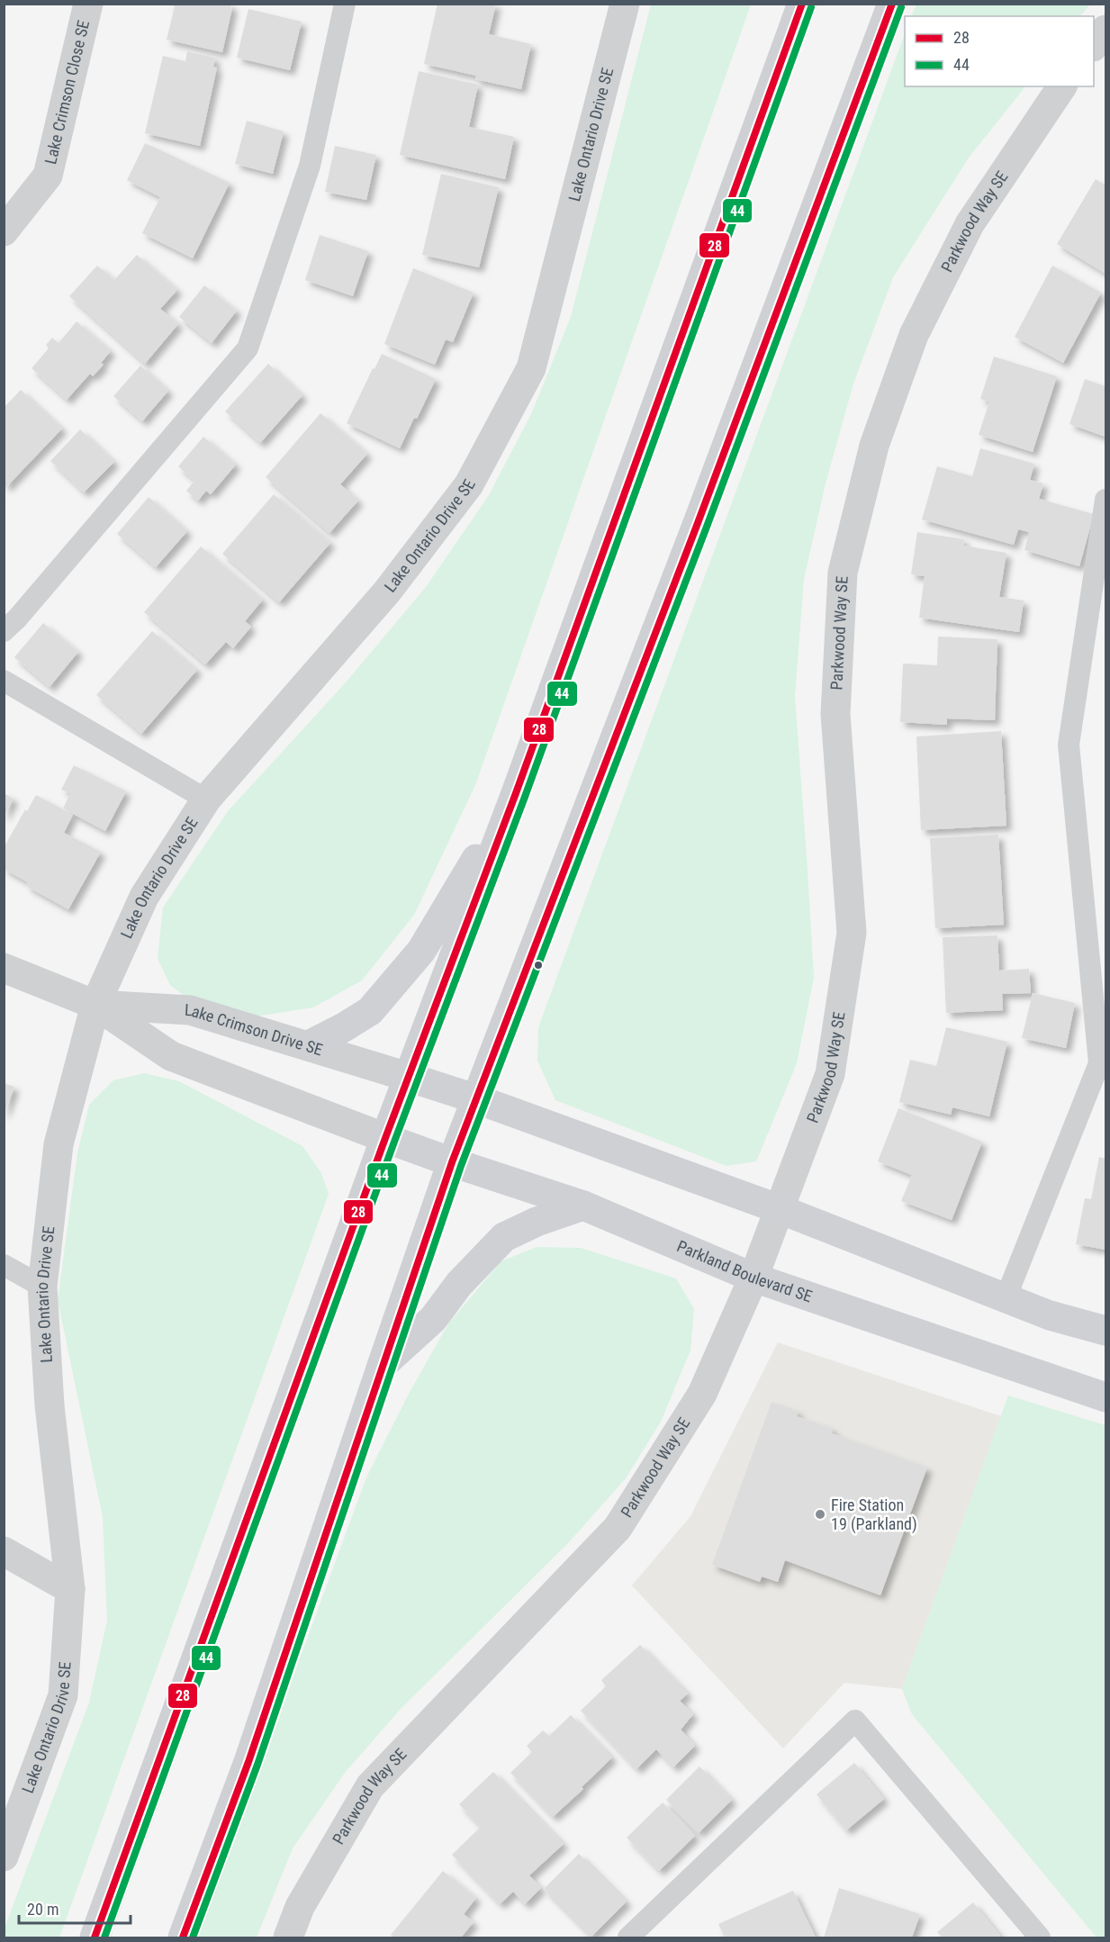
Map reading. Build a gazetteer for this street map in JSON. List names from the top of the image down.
{
  "streets": {
    "main road": ["Parkland Boulevard SE"],
    "street": [
      "Lake Crimson Close SE",
      "Lake Ontario Drive SE",
      "Parkwood Way SE",
      "Lake Crimson Drive SE"
    ]
  },
  "crossings": [
    ["Lake Ontario Drive SE", "Lake Crimson Drive SE"],
    ["Parkwood Way SE", "Parkland Boulevard SE"],
    ["Lake Crimson Drive SE", "Parkland Boulevard SE"]
  ],
  "places": ["Fire Station 19 (Parkland)"],
  "lines": ["transit line 28", "transit line 44"],
  "legend": ["28", "44"],
  "scale_bar": "20 m"
}
